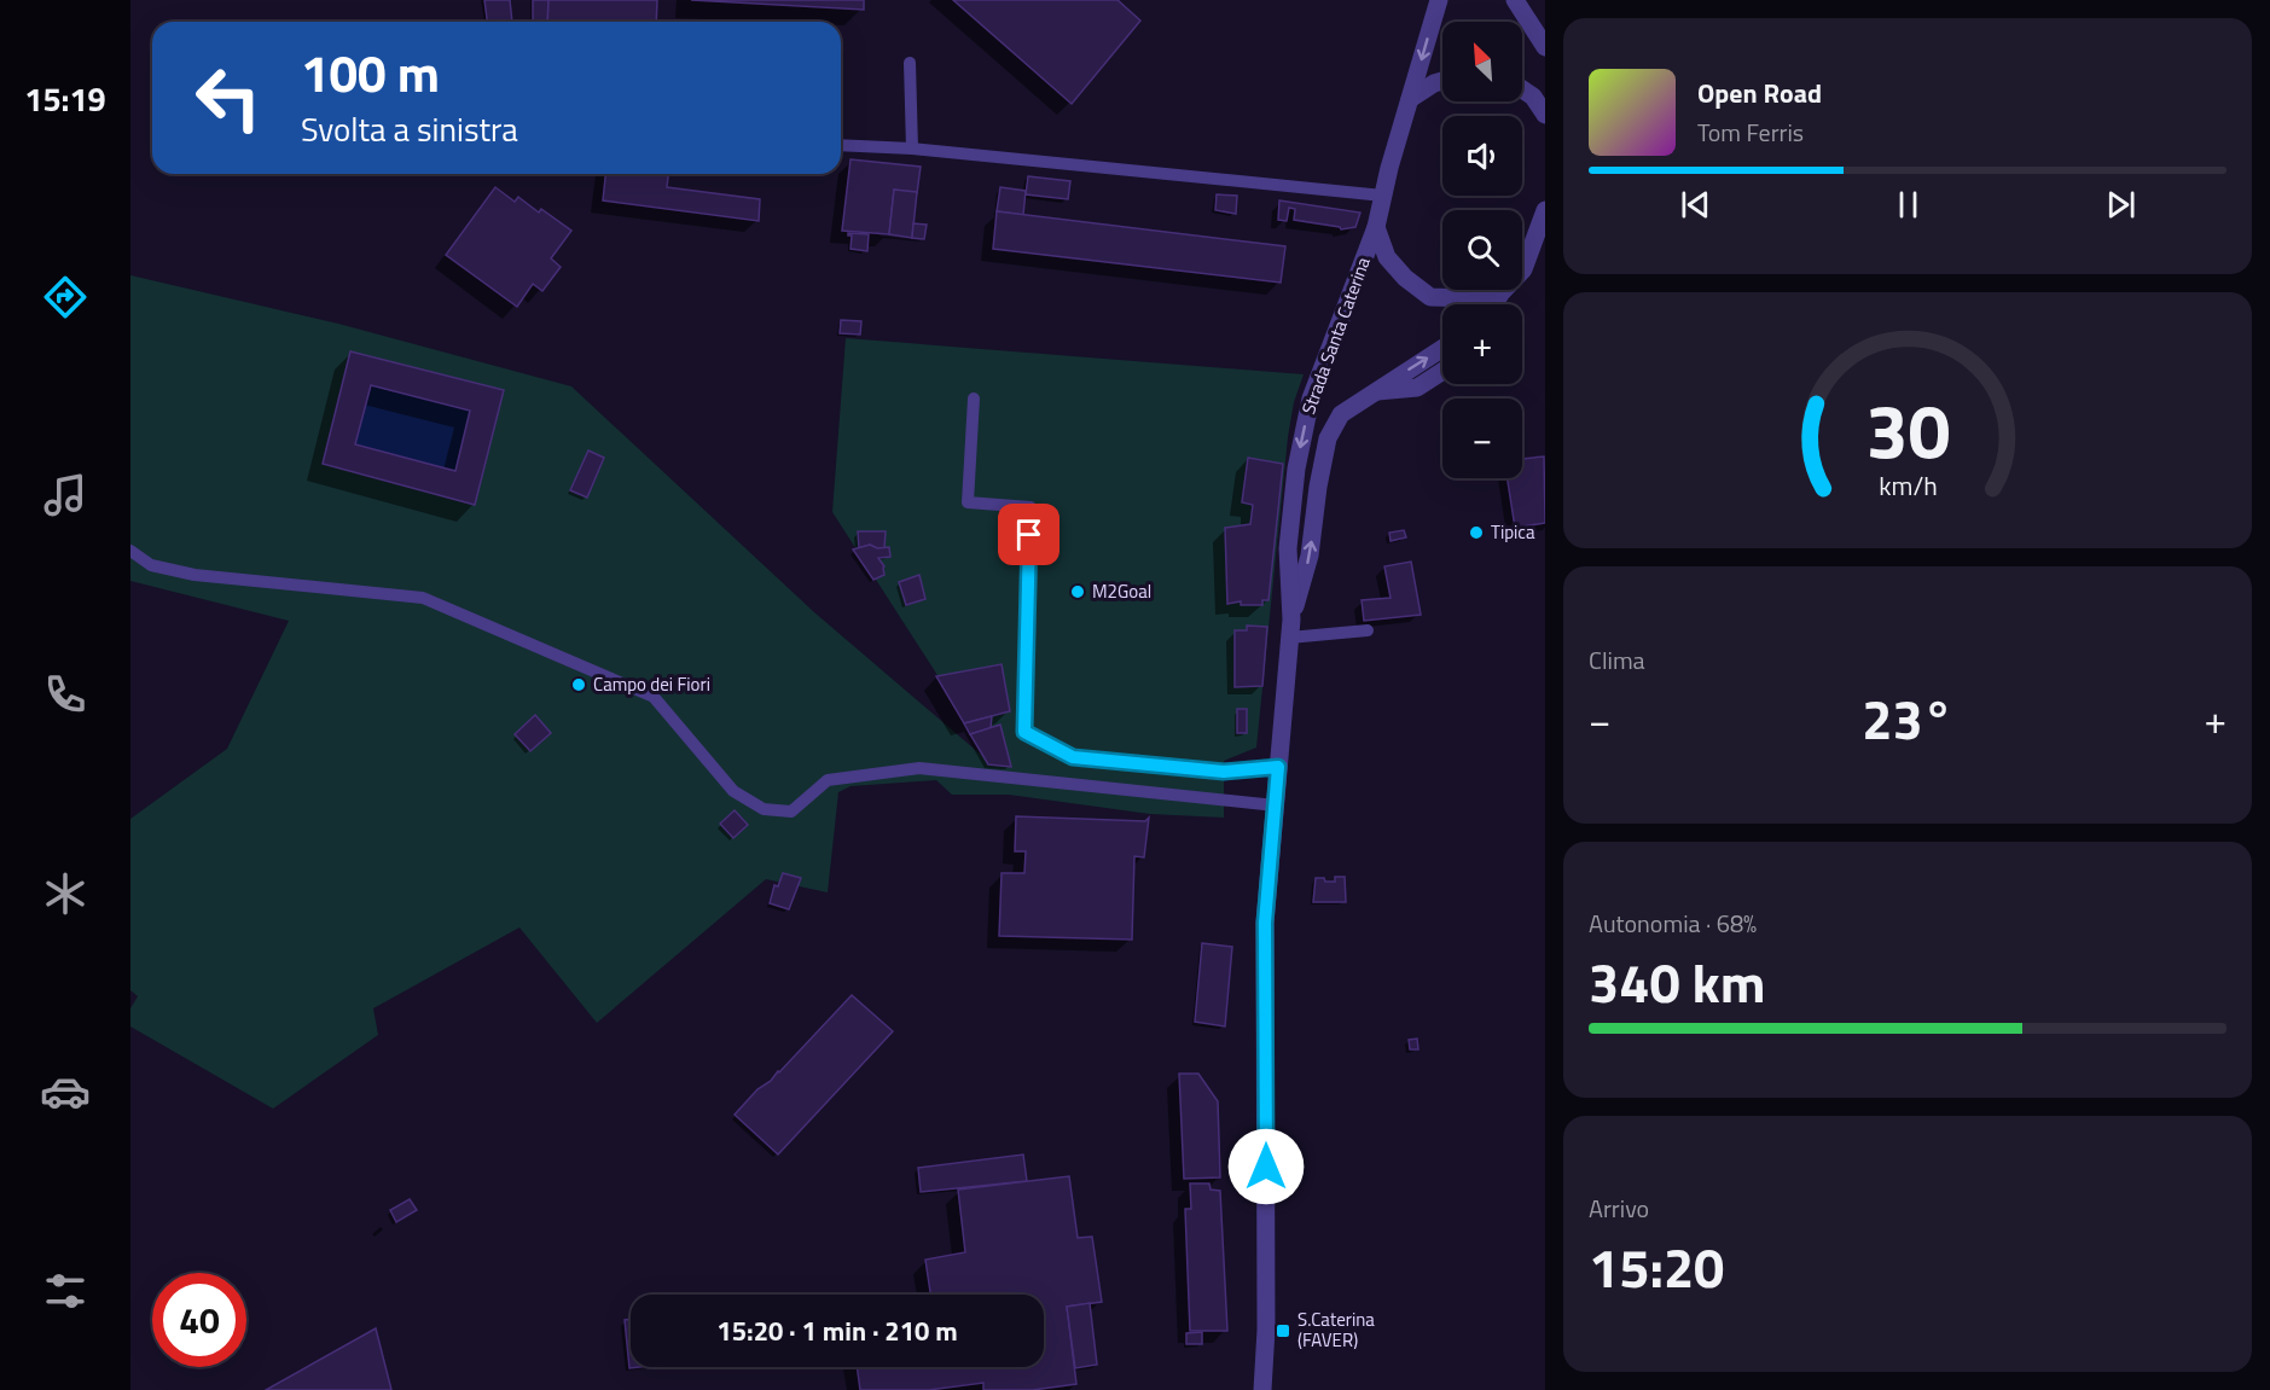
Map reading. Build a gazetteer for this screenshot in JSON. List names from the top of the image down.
{
  "streets": {
    "street": ["Strada Santa Caterina"]
  },
  "places": {
    "other": ["Tipica", "M2Goal", "Campo dei Fiori"],
    "transit": ["S.Caterina (FAVER)"]
  },
  "north": "top left",
  "page": {
    "tabs": "15:19",
    "map_buttons": ["+", "−"],
    "turn": ["100 m", "Svolta a sinistra"],
    "song": ["Open Road", "Tom Ferris"],
    "tile": [
      "Clima",
      ["Autonomia · 68%", "340 km"],
      ["Arrivo", "15:20"]
    ],
    "heat": ["−", "23°", "+"],
    "limit": "40",
    "trip": "15:20 · 1 min · 210 m",
    "gauge": ["30", "km/h"]
  }
}
